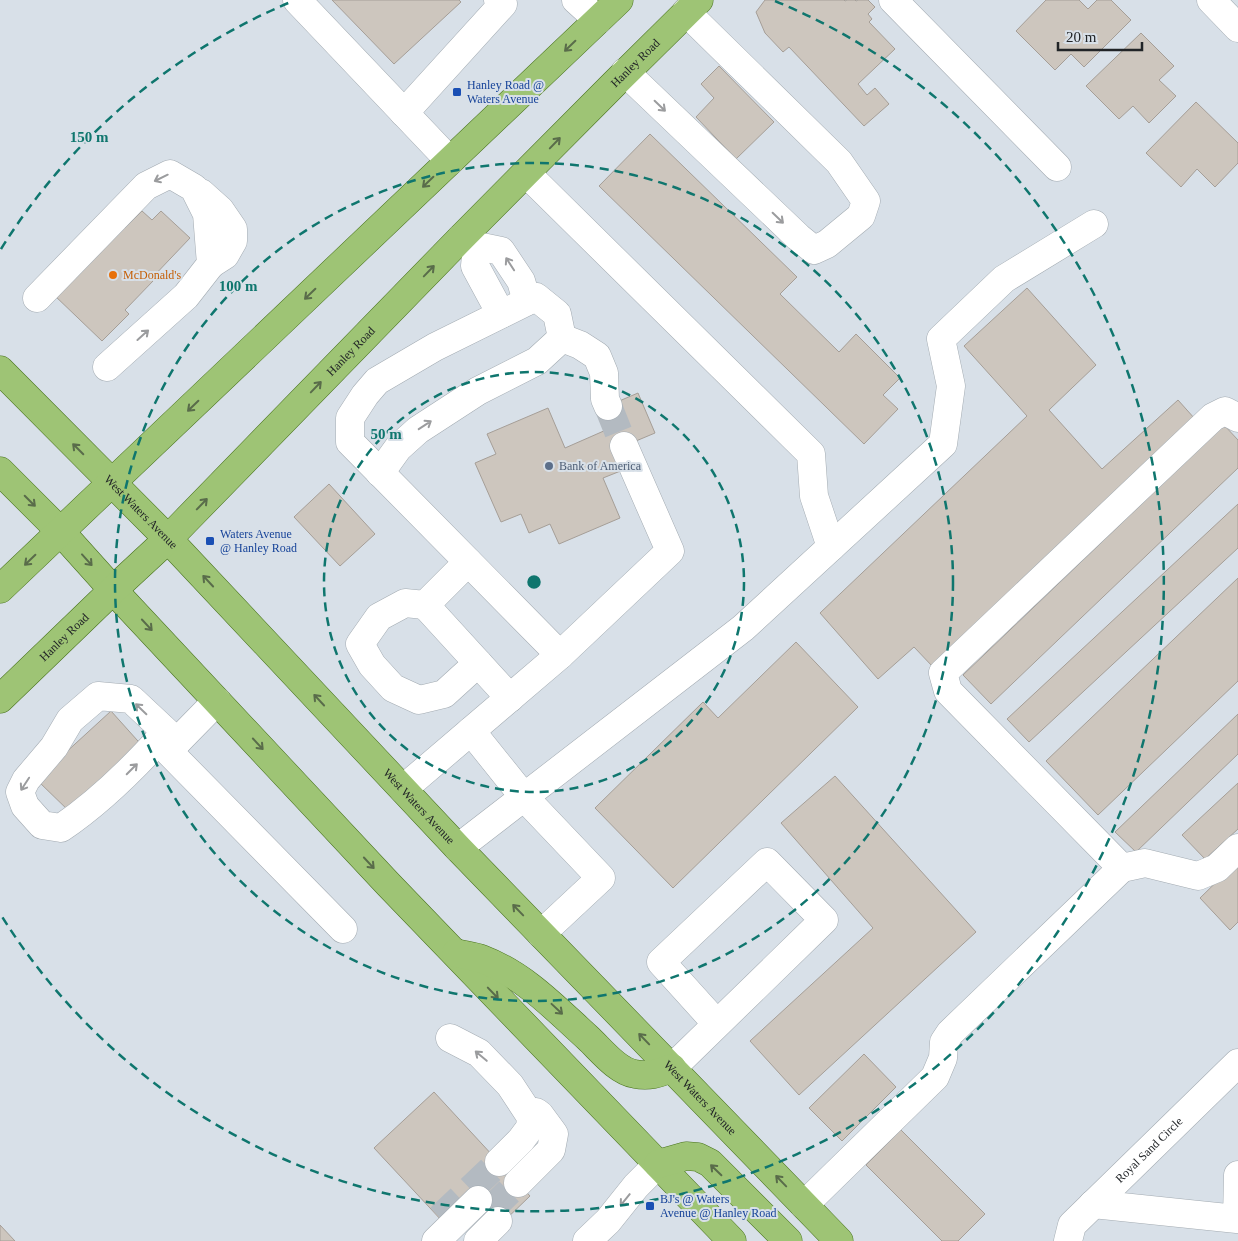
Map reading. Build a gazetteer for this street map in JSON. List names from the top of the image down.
{
  "streets": {
    "main road": ["Hanley Road", "West Waters Avenue"],
    "street": ["Royal Sand Circle"]
  },
  "crossings": [
    ["Hanley Road", "West Waters Avenue"]
  ],
  "places": {
    "transit": ["Hanley Road @ Waters Avenue", "Waters Avenue @ Hanley Road", "BJ's @ Waters Avenue @ Hanley Road"],
    "other": ["McDonald's", "Bank of America"]
  },
  "scale_bar": "20 m",
  "rings": ["150 m", "100 m", "50 m"]
}
